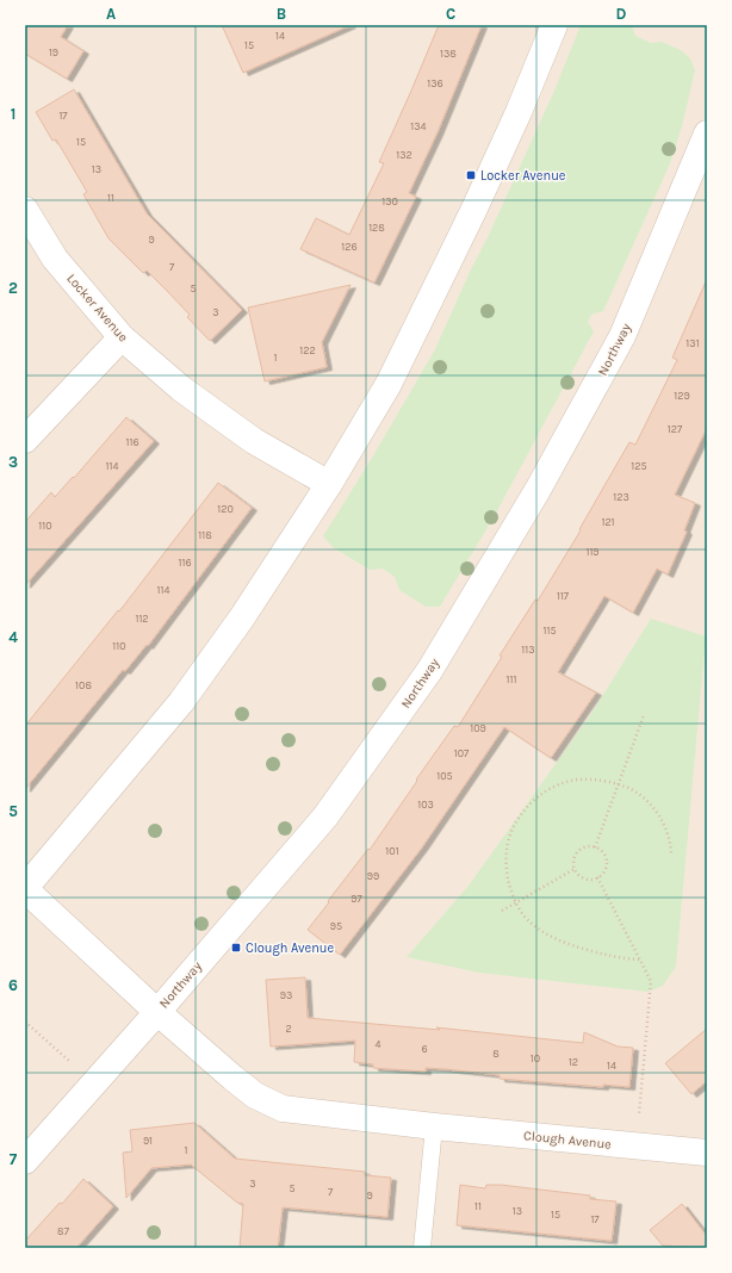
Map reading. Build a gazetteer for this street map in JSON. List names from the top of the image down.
{
  "streets": {
    "street": ["Locker Avenue", "Northway", "Clough Avenue"]
  },
  "crossings": [
    ["Northway", "Clough Avenue"]
  ],
  "places": {
    "transit": ["Locker Avenue", "Clough Avenue"]
  },
  "house_numbers": [
    "14",
    "15",
    "19",
    "138",
    "136",
    "17",
    "134",
    "15",
    "132",
    "13",
    "11",
    "130",
    "128",
    "9",
    "126",
    "7",
    "5",
    "3",
    "131",
    "122",
    "1",
    "129",
    "127",
    "116",
    "114",
    "125",
    "123",
    "120",
    "121",
    "110",
    "118",
    "119",
    "116",
    "114",
    "117",
    "112",
    "115",
    "110",
    "113",
    "111",
    "108",
    "109",
    "107",
    "105",
    "103",
    "101",
    "99",
    "97",
    "95",
    "93",
    "2",
    "4",
    "6",
    "8",
    "10",
    "12",
    "14",
    "91",
    "1",
    "3",
    "5",
    "7",
    "9",
    "11",
    "13",
    "15",
    "17",
    "87"
  ],
  "grid": {
    "columns": [
      "A",
      "B",
      "C",
      "D"
    ],
    "rows": [
      "1",
      "2",
      "3",
      "4",
      "5",
      "6",
      "7"
    ]
  }
}
